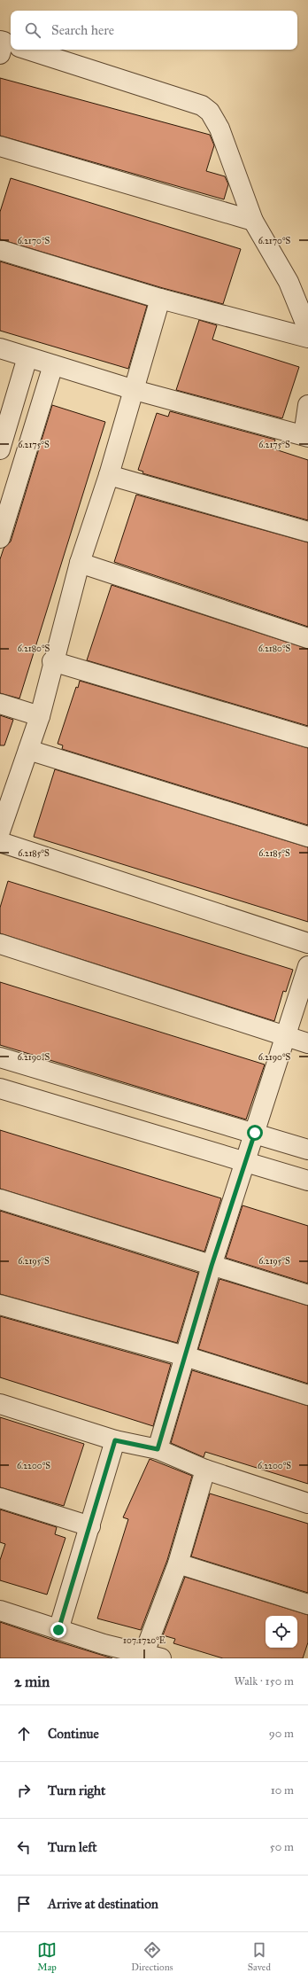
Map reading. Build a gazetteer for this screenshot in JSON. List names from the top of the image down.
{
  "page": {
    "search": "Search here",
    "heading": ["2 min", "Walk · 150 m"],
    "list": [
      ["Continue", "90 m"],
      ["Turn right", "10 m"],
      ["Turn left", "50 m"],
      "Arrive at destination"
    ],
    "nav": ["Map", "Directions", "Saved"]
  },
  "coordinates": [
    "6.2170°S",
    "6.2175°S",
    "6.2180°S",
    "6.2185°S",
    "6.2190°S",
    "6.2195°S",
    "6.2200°S",
    "107.1720°E"
  ]
}
